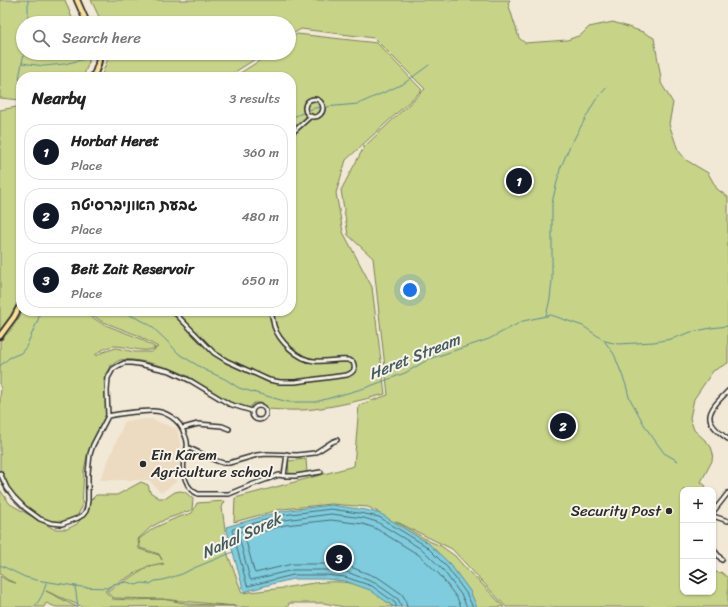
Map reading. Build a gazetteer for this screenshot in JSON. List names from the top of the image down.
{
  "water": ["Heret Stream", "Nahal Sorek"],
  "places": ["Ein Karem Agriculture school", "Security Post"],
  "page": {
    "search": "Search here",
    "heading": ["Nearby", "3 results"],
    "list": [
      {
        "mark": "1",
        "name": "Horbat Heret",
        "note": "Place",
        "value": "360 m"
      },
      {
        "mark": "2",
        "name": "גבעת האוניברסיטה",
        "note": "Place",
        "value": "480 m"
      },
      {
        "mark": "3",
        "name": "Beit Zait Reservoir",
        "note": "Place",
        "value": "650 m"
      }
    ],
    "pins": ["1", "2", "3"],
    "map_buttons": ["+", "−"]
  }
}
